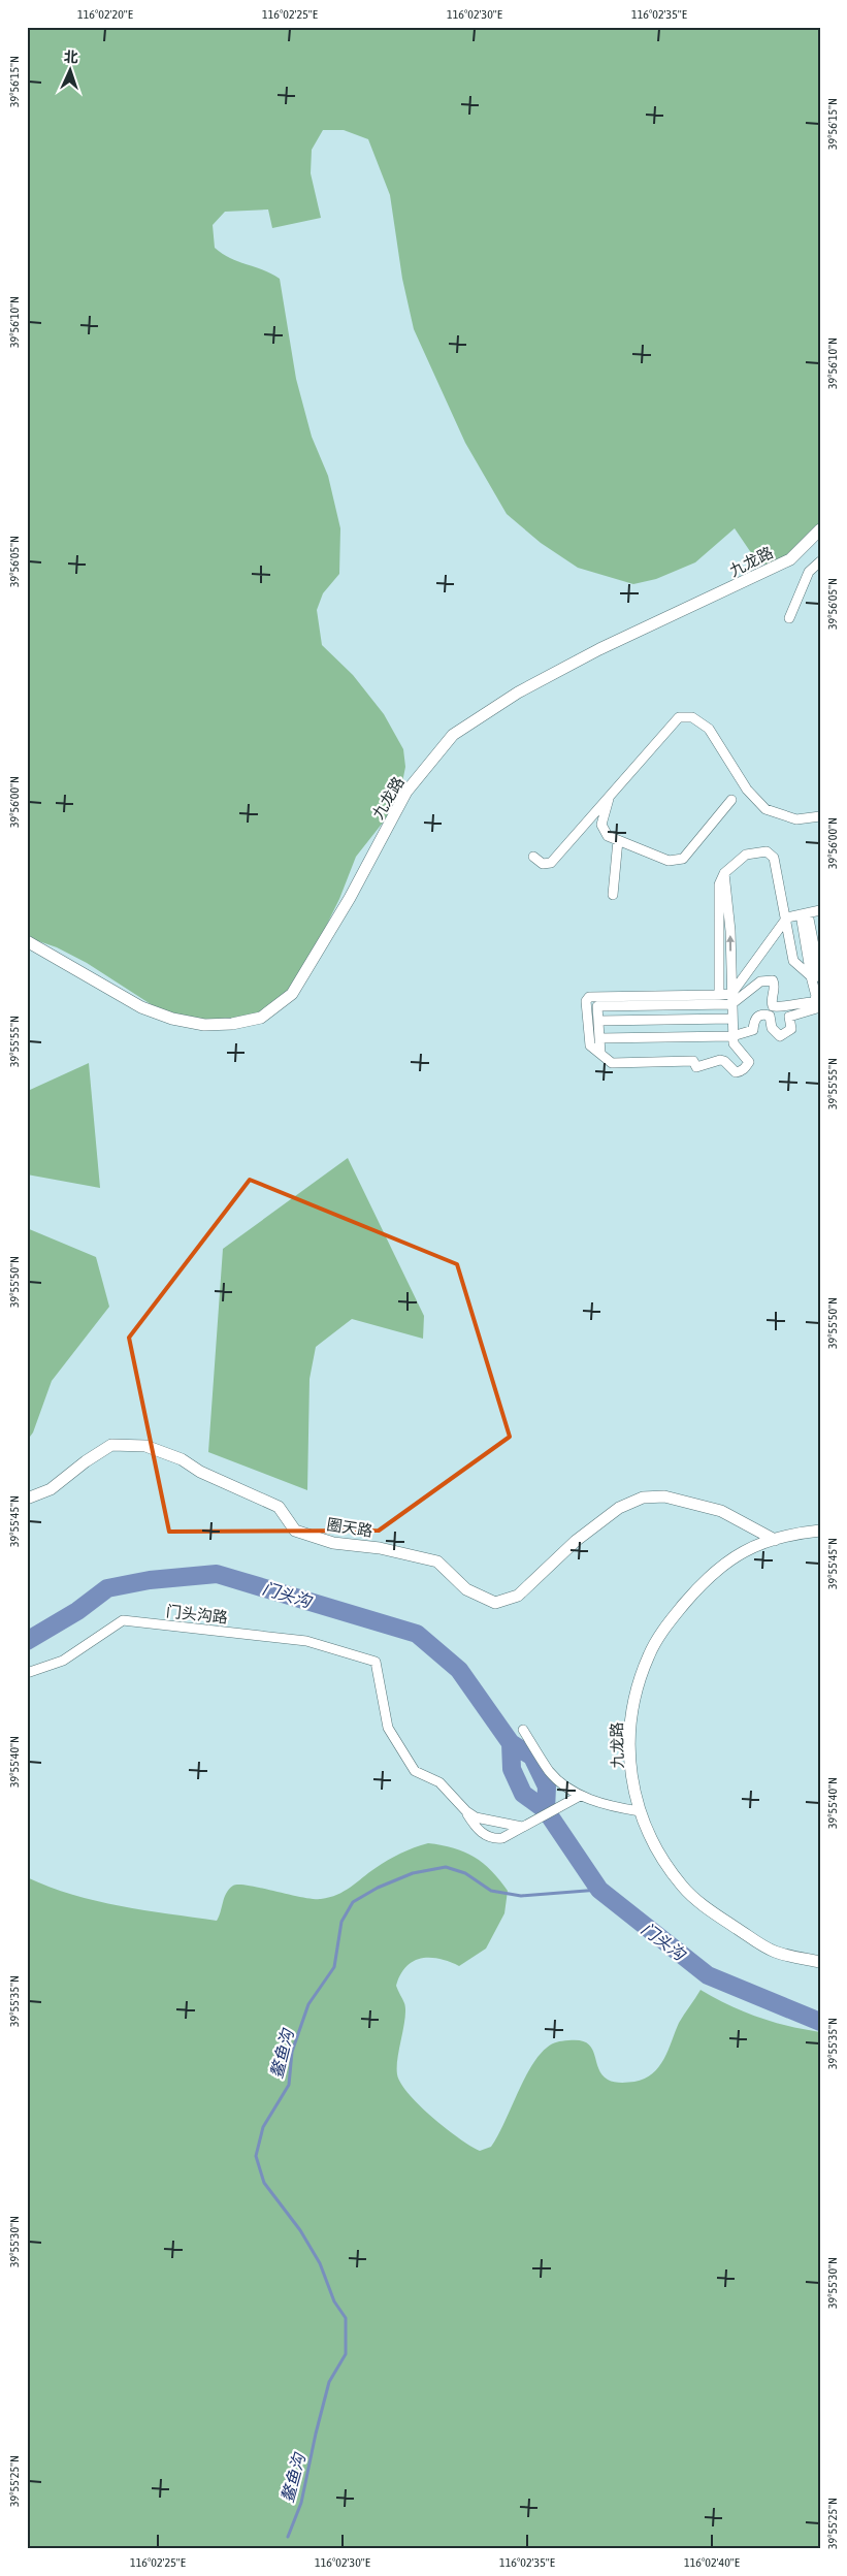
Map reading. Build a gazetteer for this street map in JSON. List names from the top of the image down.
{
  "streets": {
    "street": ["九龙路", "圈天路", "门头沟路"]
  },
  "crossings": [
    ["九龙路", "圈天路"]
  ],
  "water": ["门头沟", "鳌鱼沟"],
  "north": "top",
  "coordinates": [
    "116°02'20\"E",
    "116°02'25\"E",
    "116°02'30\"E",
    "116°02'35\"E",
    "39°56'15\"N",
    "39°56'10\"N",
    "39°56'05\"N",
    "39°56'00\"N",
    "39°55'55\"N",
    "39°55'50\"N",
    "39°55'45\"N",
    "39°55'40\"N",
    "39°55'35\"N",
    "39°55'30\"N",
    "39°55'25\"N",
    "116°02'40\"E"
  ]
}
